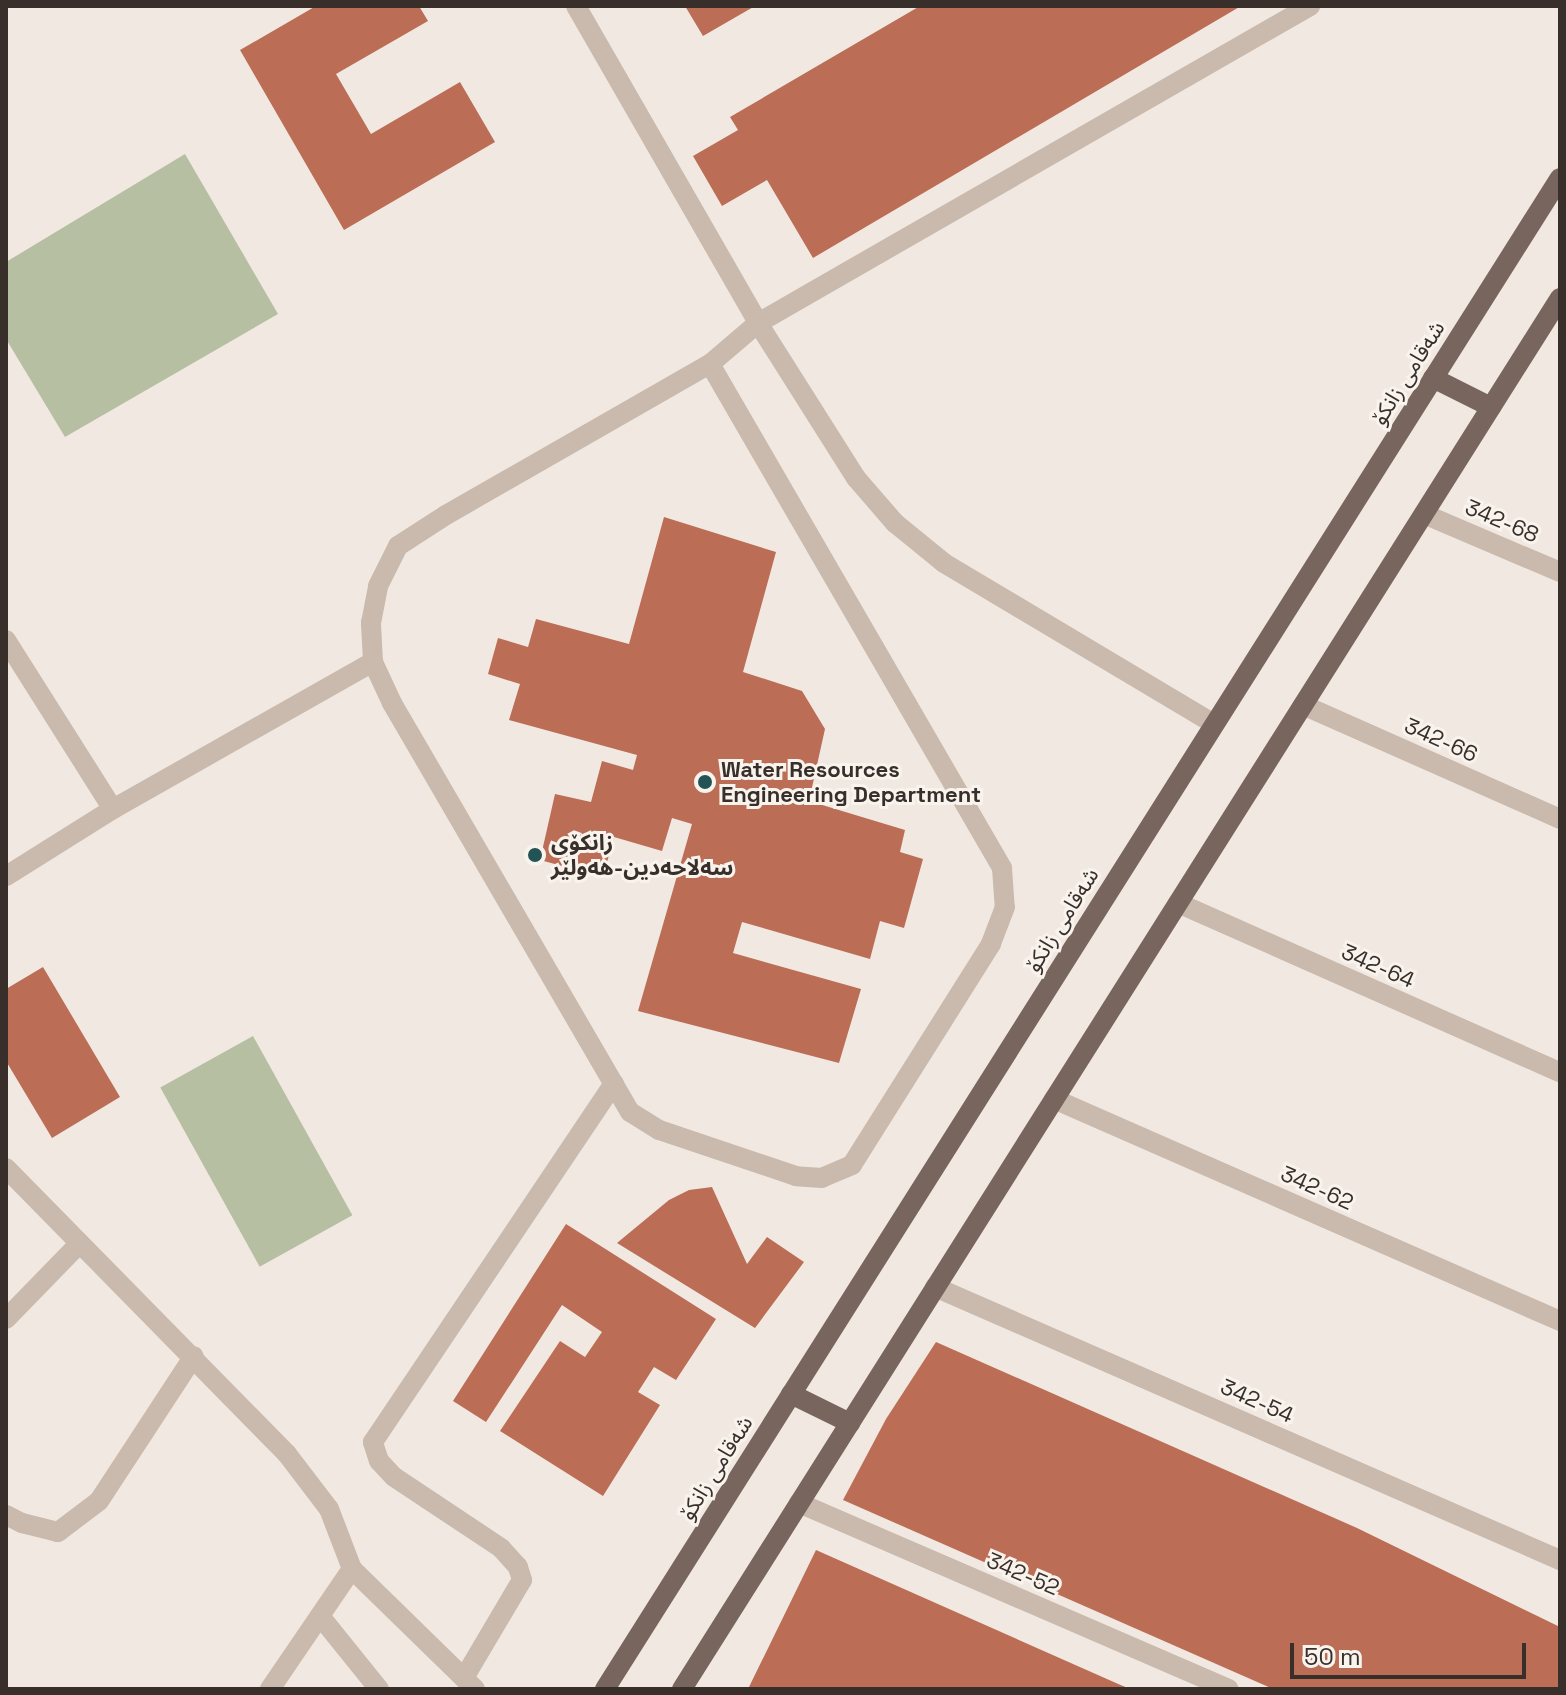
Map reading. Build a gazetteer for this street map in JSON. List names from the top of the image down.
{
  "streets": {
    "main road": ["شەقامی زانکۆ"],
    "street": [
      "342-68",
      "342-66",
      "342-64",
      "342-62",
      "342-54",
      "342-52"
    ]
  },
  "places": ["Water Resources Engineering Department", "زانکۆی سەلاحەدین-هەولێر"],
  "scale_bar": "50 m"
}
